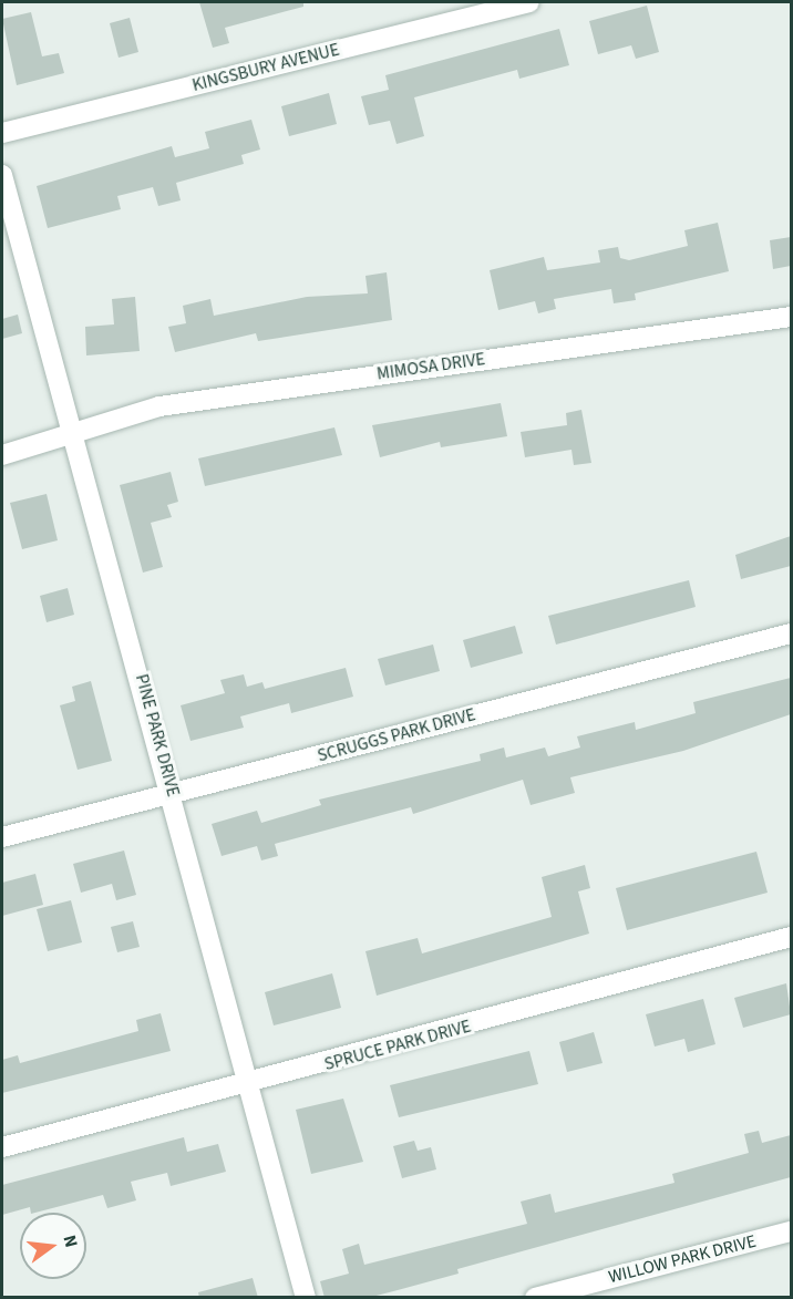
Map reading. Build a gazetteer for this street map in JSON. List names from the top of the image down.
{
  "streets": {
    "street": [
      "KINGSBURY AVENUE",
      "MIMOSA DRIVE",
      "PINE PARK DRIVE",
      "SCRUGGS PARK DRIVE",
      "SPRUCE PARK DRIVE",
      "WILLOW PARK DRIVE"
    ]
  },
  "crossings": [
    ["MIMOSA DRIVE", "PINE PARK DRIVE"],
    ["PINE PARK DRIVE", "SCRUGGS PARK DRIVE"],
    ["PINE PARK DRIVE", "SPRUCE PARK DRIVE"]
  ],
  "north": "right"
}
